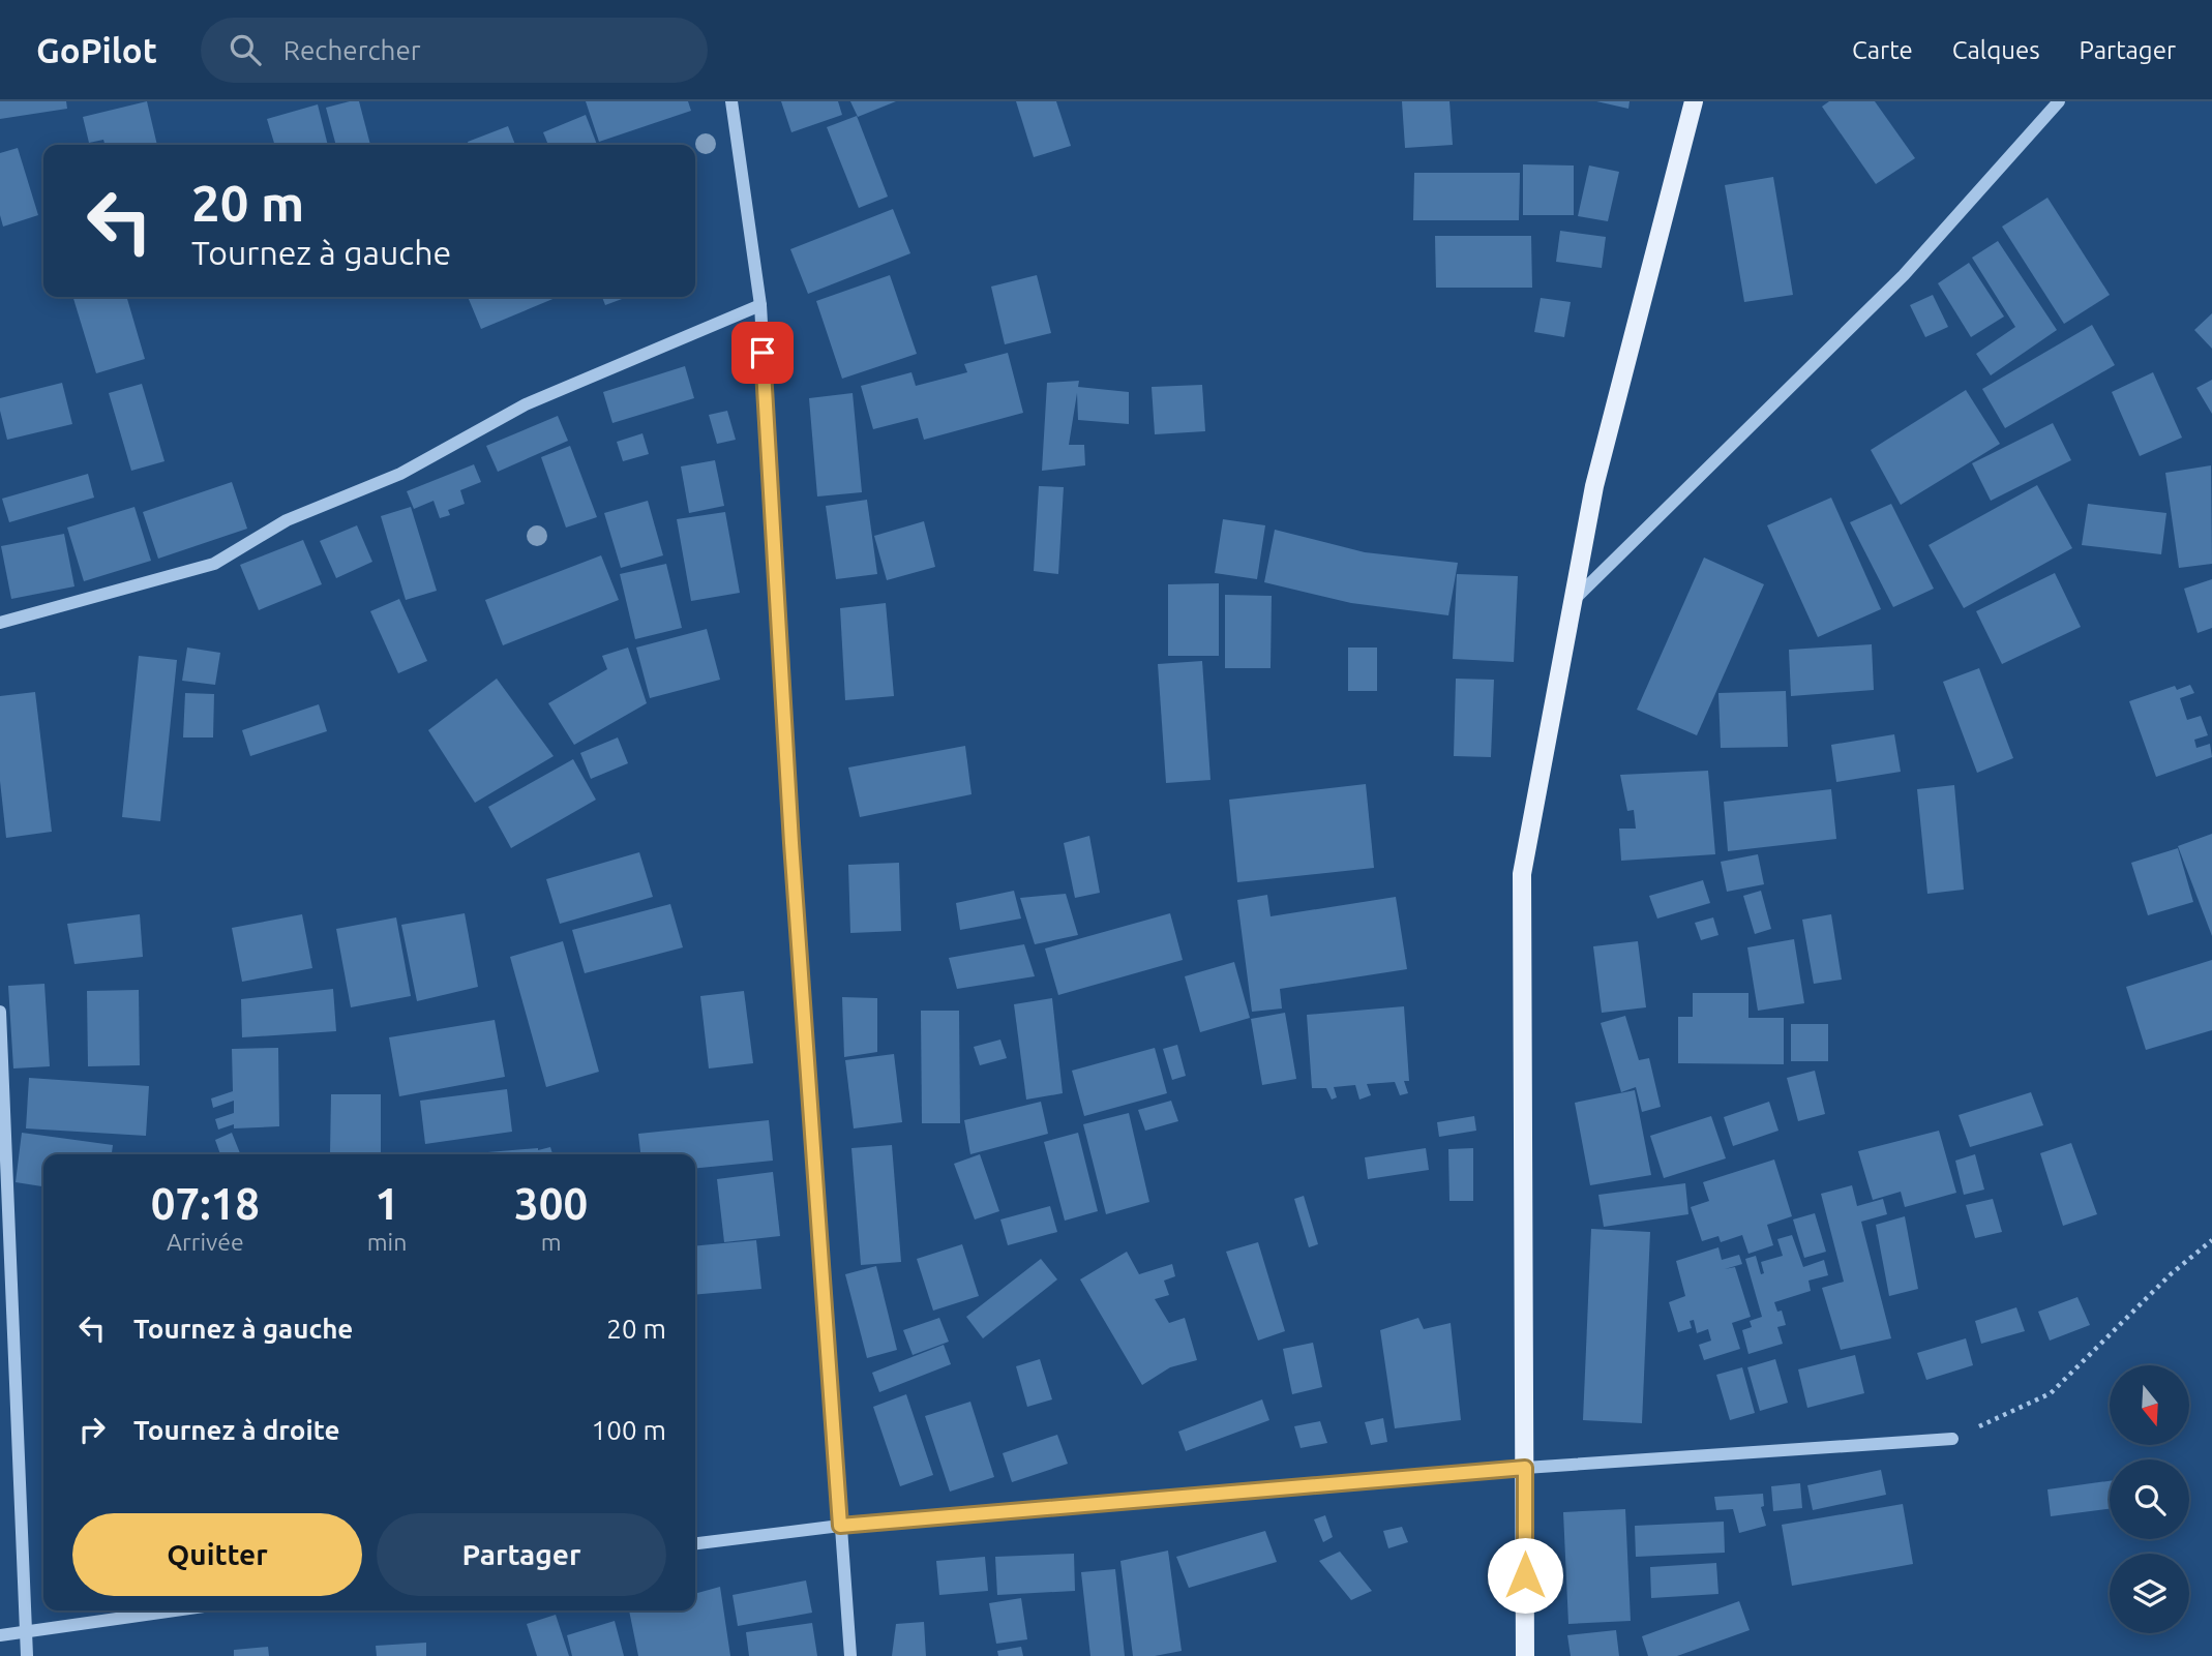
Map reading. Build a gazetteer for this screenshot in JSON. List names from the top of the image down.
{
  "north": "bottom",
  "page": {
    "header": "GoPilot",
    "search": "Rechercher",
    "nav": ["Carte", "Calques", "Partager"],
    "turn": ["20 m", "Tournez à gauche"],
    "eta": [
      "07:18",
      "Arrivée",
      "1",
      "min",
      "300",
      "m"
    ],
    "list": [
      {
        "name": "Tournez à gauche",
        "value": "20 m"
      },
      {
        "name": "Tournez à droite",
        "value": "100 m"
      }
    ],
    "buttons": ["Quitter", "Partager"]
  }
}
